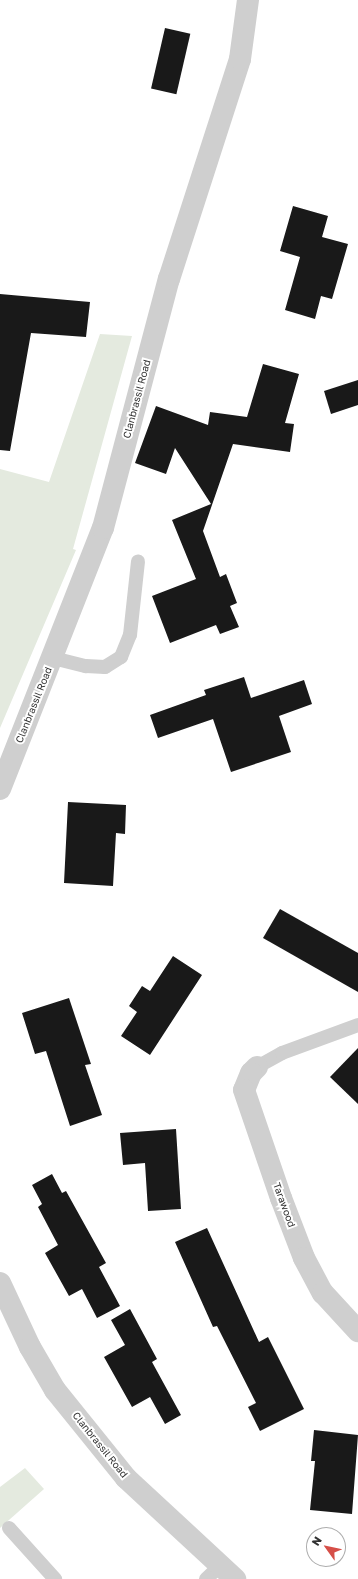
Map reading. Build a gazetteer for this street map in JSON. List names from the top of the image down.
{
  "streets": {
    "street": ["Clanbrassil Road", "Tarawood"]
  },
  "north": "top left"
}
